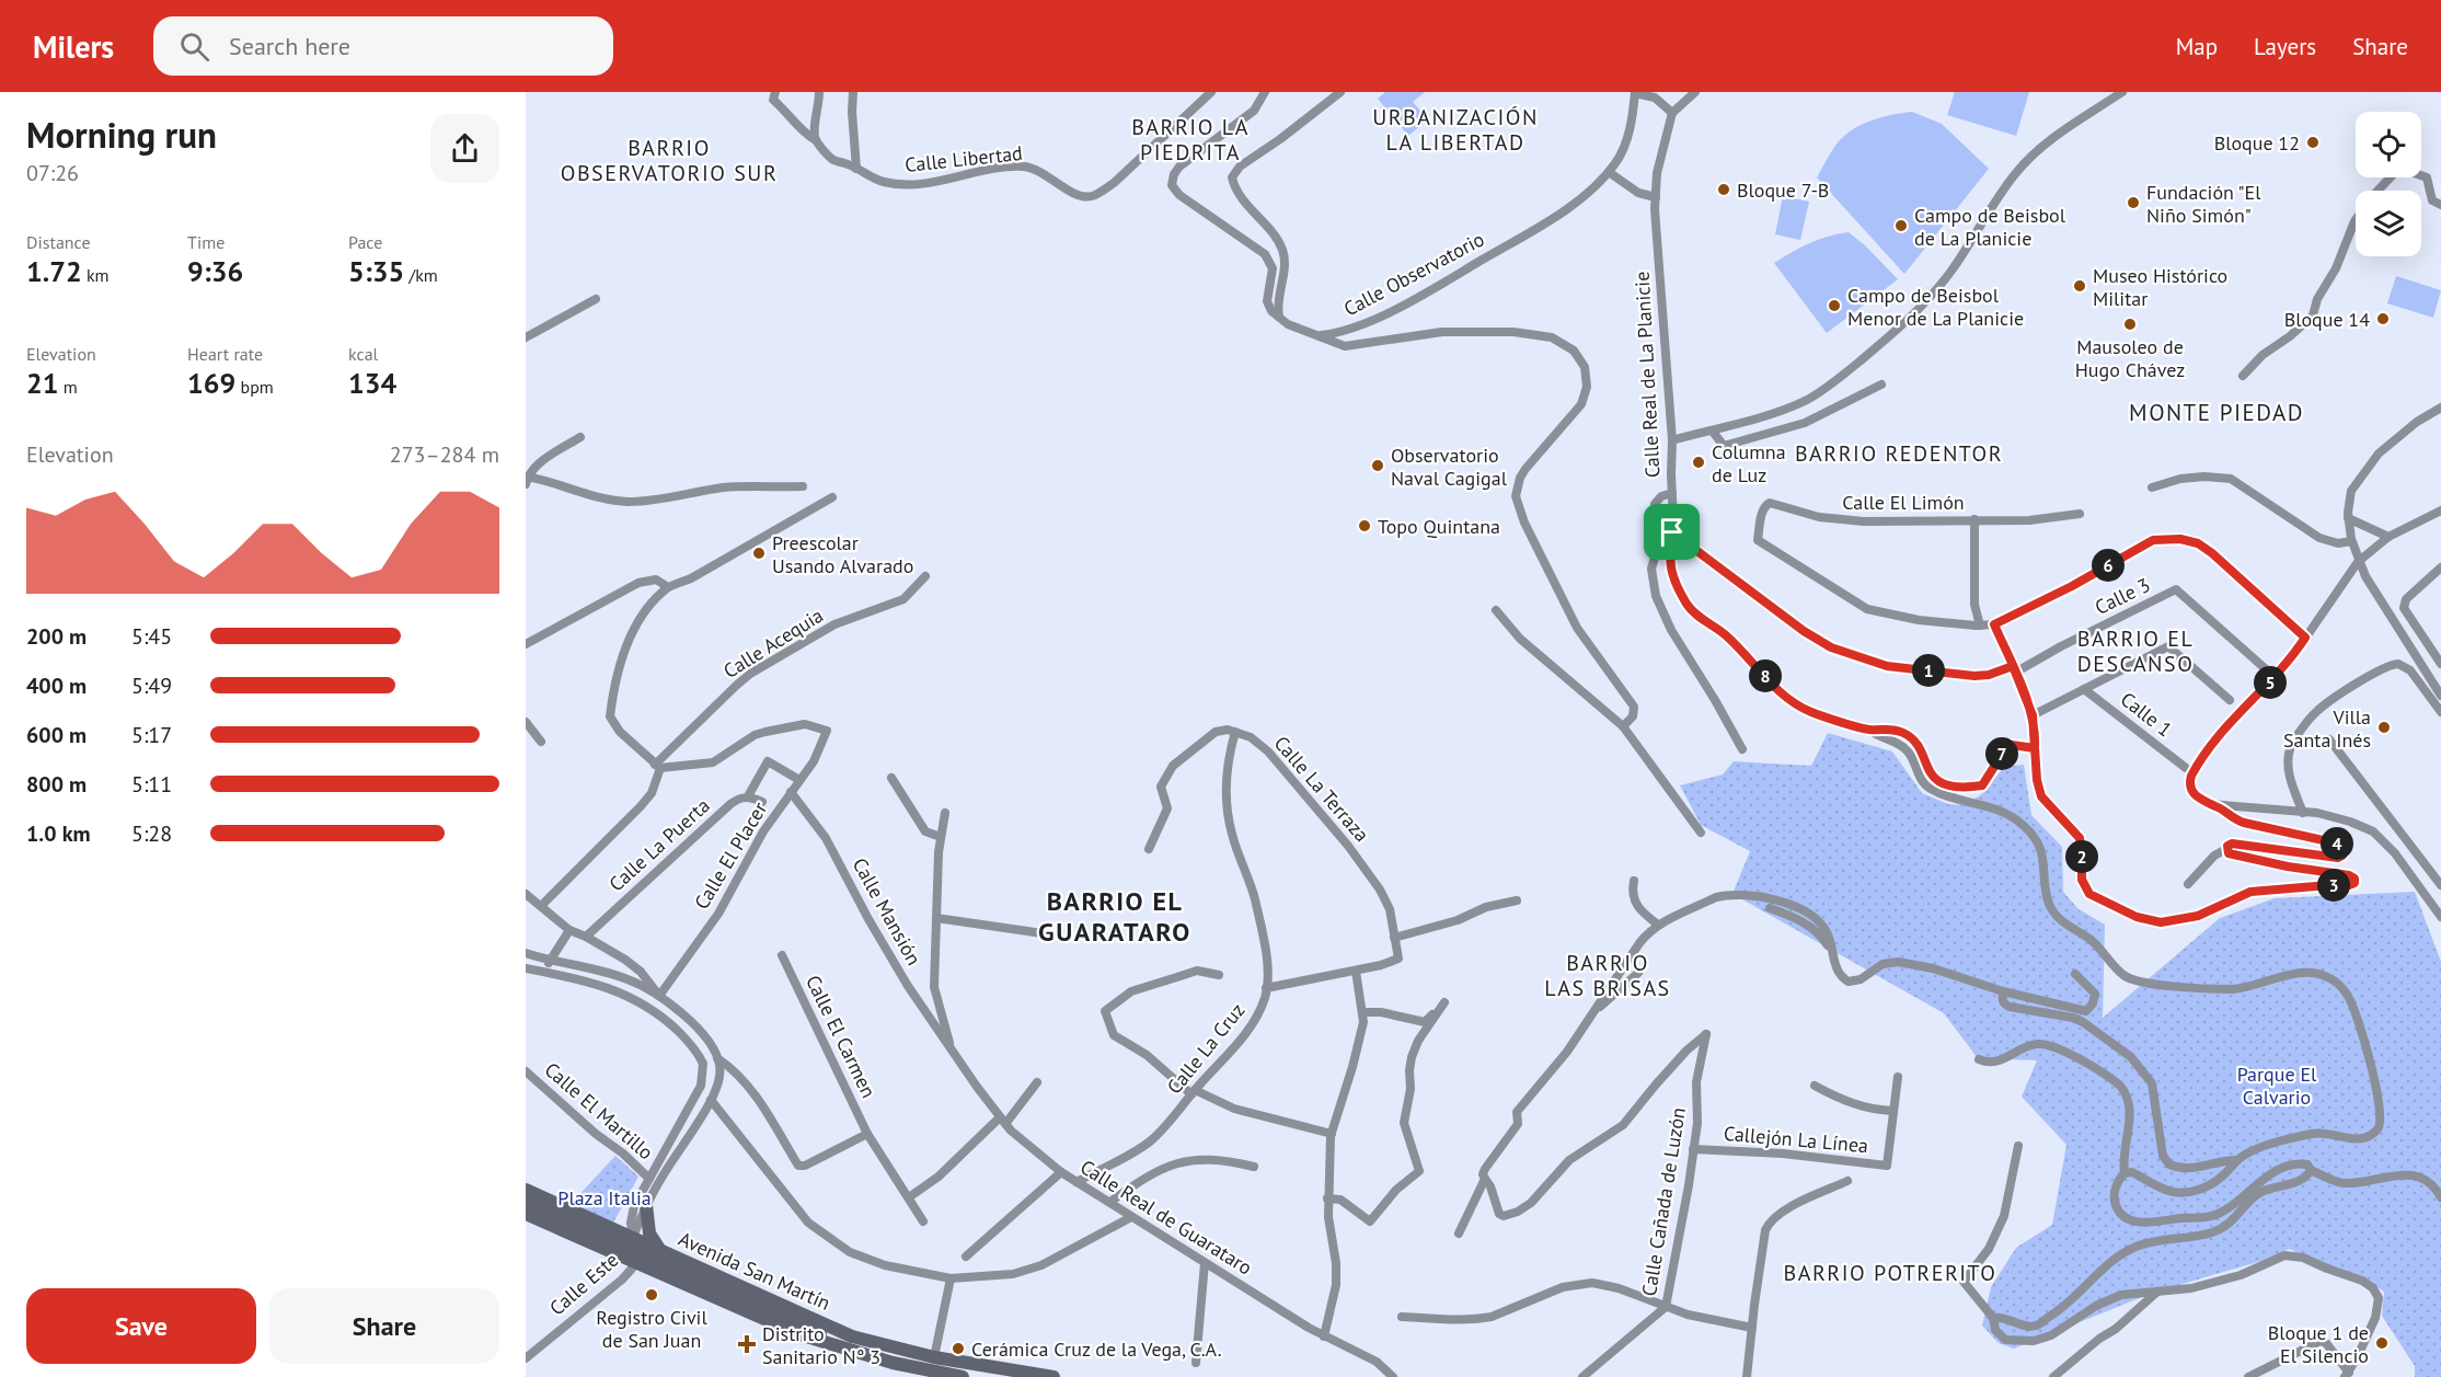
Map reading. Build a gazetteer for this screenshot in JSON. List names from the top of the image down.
{
  "streets": {
    "main road": ["Avenida San Martín"],
    "street": [
      "Calle Libertad",
      "Calle Observatorio",
      "Calle Real de La Planicie",
      "Calle El Limón",
      "Calle 3",
      "Calle Acequia",
      "Calle 1",
      "Calle La Terraza",
      "Calle La Puerta",
      "Calle El Placer",
      "Calle Mansión",
      "Calle El Carmen",
      "Calle La Cruz",
      "Calle El Martillo",
      "Callejón La Línea",
      "Calle Cañada de Luzón",
      "Calle Real de Guarataro",
      "Calle Este"
    ]
  },
  "crossings": [
    ["Calle Acequia", "Calle El Placer"],
    ["Calle La Terraza", "Calle La Cruz"],
    ["Calle El Placer", "Calle Mansión"],
    ["Calle Mansión", "Calle Real de Guarataro"],
    ["Calle La Cruz", "Calle Real de Guarataro"],
    ["Callejón La Línea", "Calle Cañada de Luzón"],
    ["Avenida San Martín", "Calle Este"]
  ],
  "districts": [
    "URBANIZACIÓN LA LIBERTAD",
    "BARRIO LA PIEDRITA",
    "BARRIO OBSERVATORIO SUR",
    "MONTE PIEDAD",
    "BARRIO REDENTOR",
    "BARRIO EL DESCANSO",
    "BARRIO EL GUARATARO",
    "BARRIO LAS BRISAS",
    "BARRIO POTRERITO"
  ],
  "parks": ["Parque El Calvario", "Plaza Italia"],
  "places": {
    "other": [
      "Bloque 12",
      "Bloque 7-B",
      "Fundación \"El Niño Simón\"",
      "Campo de Beisbol de La Planicie",
      "Museo Histórico Militar",
      "Campo de Beisbol Menor de La Planicie",
      "Bloque 14",
      "Mausoleo de Hugo Chávez",
      "Columna de Luz",
      "Observatorio Naval Cagigal",
      "Topo Quintana",
      "Preescolar Usando Alvarado",
      "Villa Santa Inés",
      "Registro Civil de San Juan",
      "Bloque 1 de El Silencio",
      "Cerámica Cruz de la Vega, C.A."
    ],
    "health": ["Distrito Sanitario N° 3"]
  },
  "page": {
    "header": "Milers",
    "search": "Search here",
    "nav": ["Map", "Layers", "Share"],
    "heading": ["Morning run", "07:26"],
    "stats": [
      ["Distance", "1.72 km"],
      ["Time", "9:36"],
      ["Pace", "5:35 /km"],
      ["Elevation", "21 m"],
      ["Heart rate", "169 bpm"],
      ["kcal", "134"]
    ],
    "chart": ["Elevation", "273–284 m"],
    "pins": [
      "6",
      "1",
      "8",
      "5",
      "7",
      "4",
      "2",
      "3"
    ],
    "list": [
      {
        "name": "200 m",
        "note": "5:45"
      },
      {
        "name": "400 m",
        "note": "5:49"
      },
      {
        "name": "600 m",
        "note": "5:17"
      },
      {
        "name": "800 m",
        "note": "5:11"
      },
      {
        "name": "1.0 km",
        "note": "5:28"
      }
    ],
    "buttons": ["Save", "Share"]
  }
}
